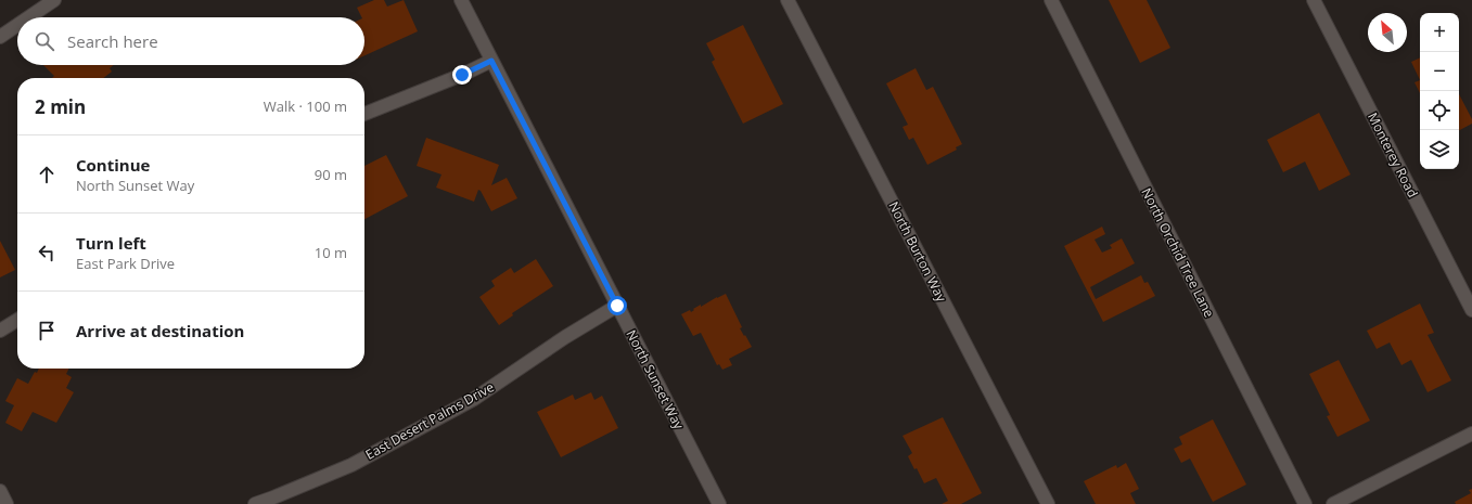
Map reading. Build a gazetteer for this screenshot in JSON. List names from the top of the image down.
{
  "streets": {
    "street": [
      "Monterey Road",
      "North Burton Way",
      "North Orchid Tree Lane",
      "North Sunset Way",
      "East Desert Palms Drive"
    ]
  },
  "crossings": [
    ["North Sunset Way", "East Desert Palms Drive"]
  ],
  "north": "top left",
  "page": {
    "map_buttons": ["+", "−"],
    "search": "Search here",
    "heading": ["2 min", "Walk · 100 m"],
    "list": [
      ["Continue", "North Sunset Way", "90 m"],
      ["Turn left", "East Park Drive", "10 m"],
      "Arrive at destination"
    ]
  }
}
